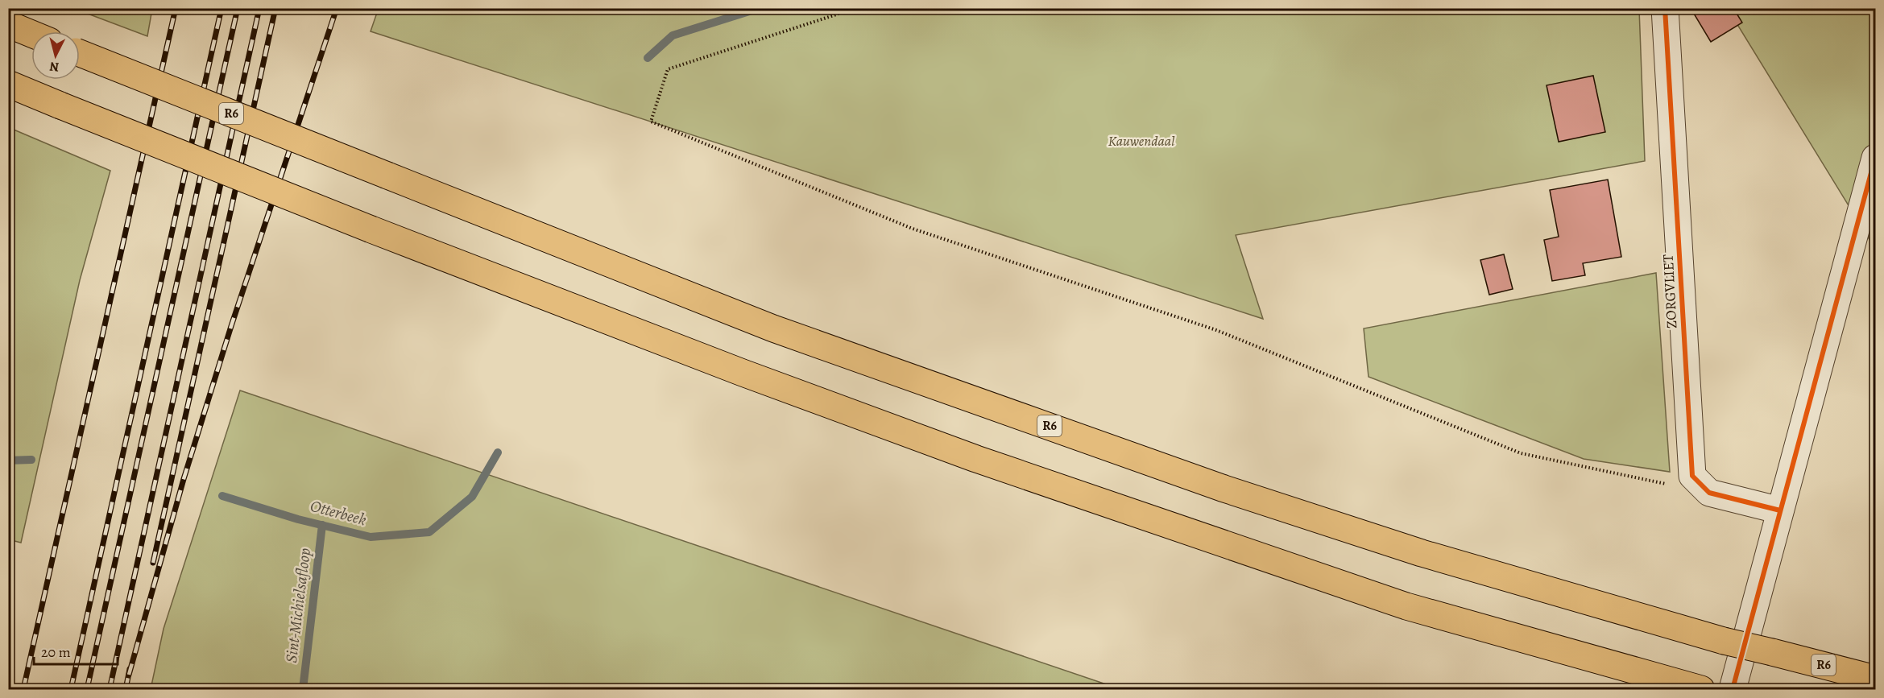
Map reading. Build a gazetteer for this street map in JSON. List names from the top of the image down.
{
  "streets": {
    "highway": ["R6"],
    "street": ["ZORGVLIET"]
  },
  "water": ["Otterbeek", "Sint-Michielsafloop"],
  "parks": ["Kauwendaal"],
  "scale_bar": "20 m",
  "north": "bottom"
}
